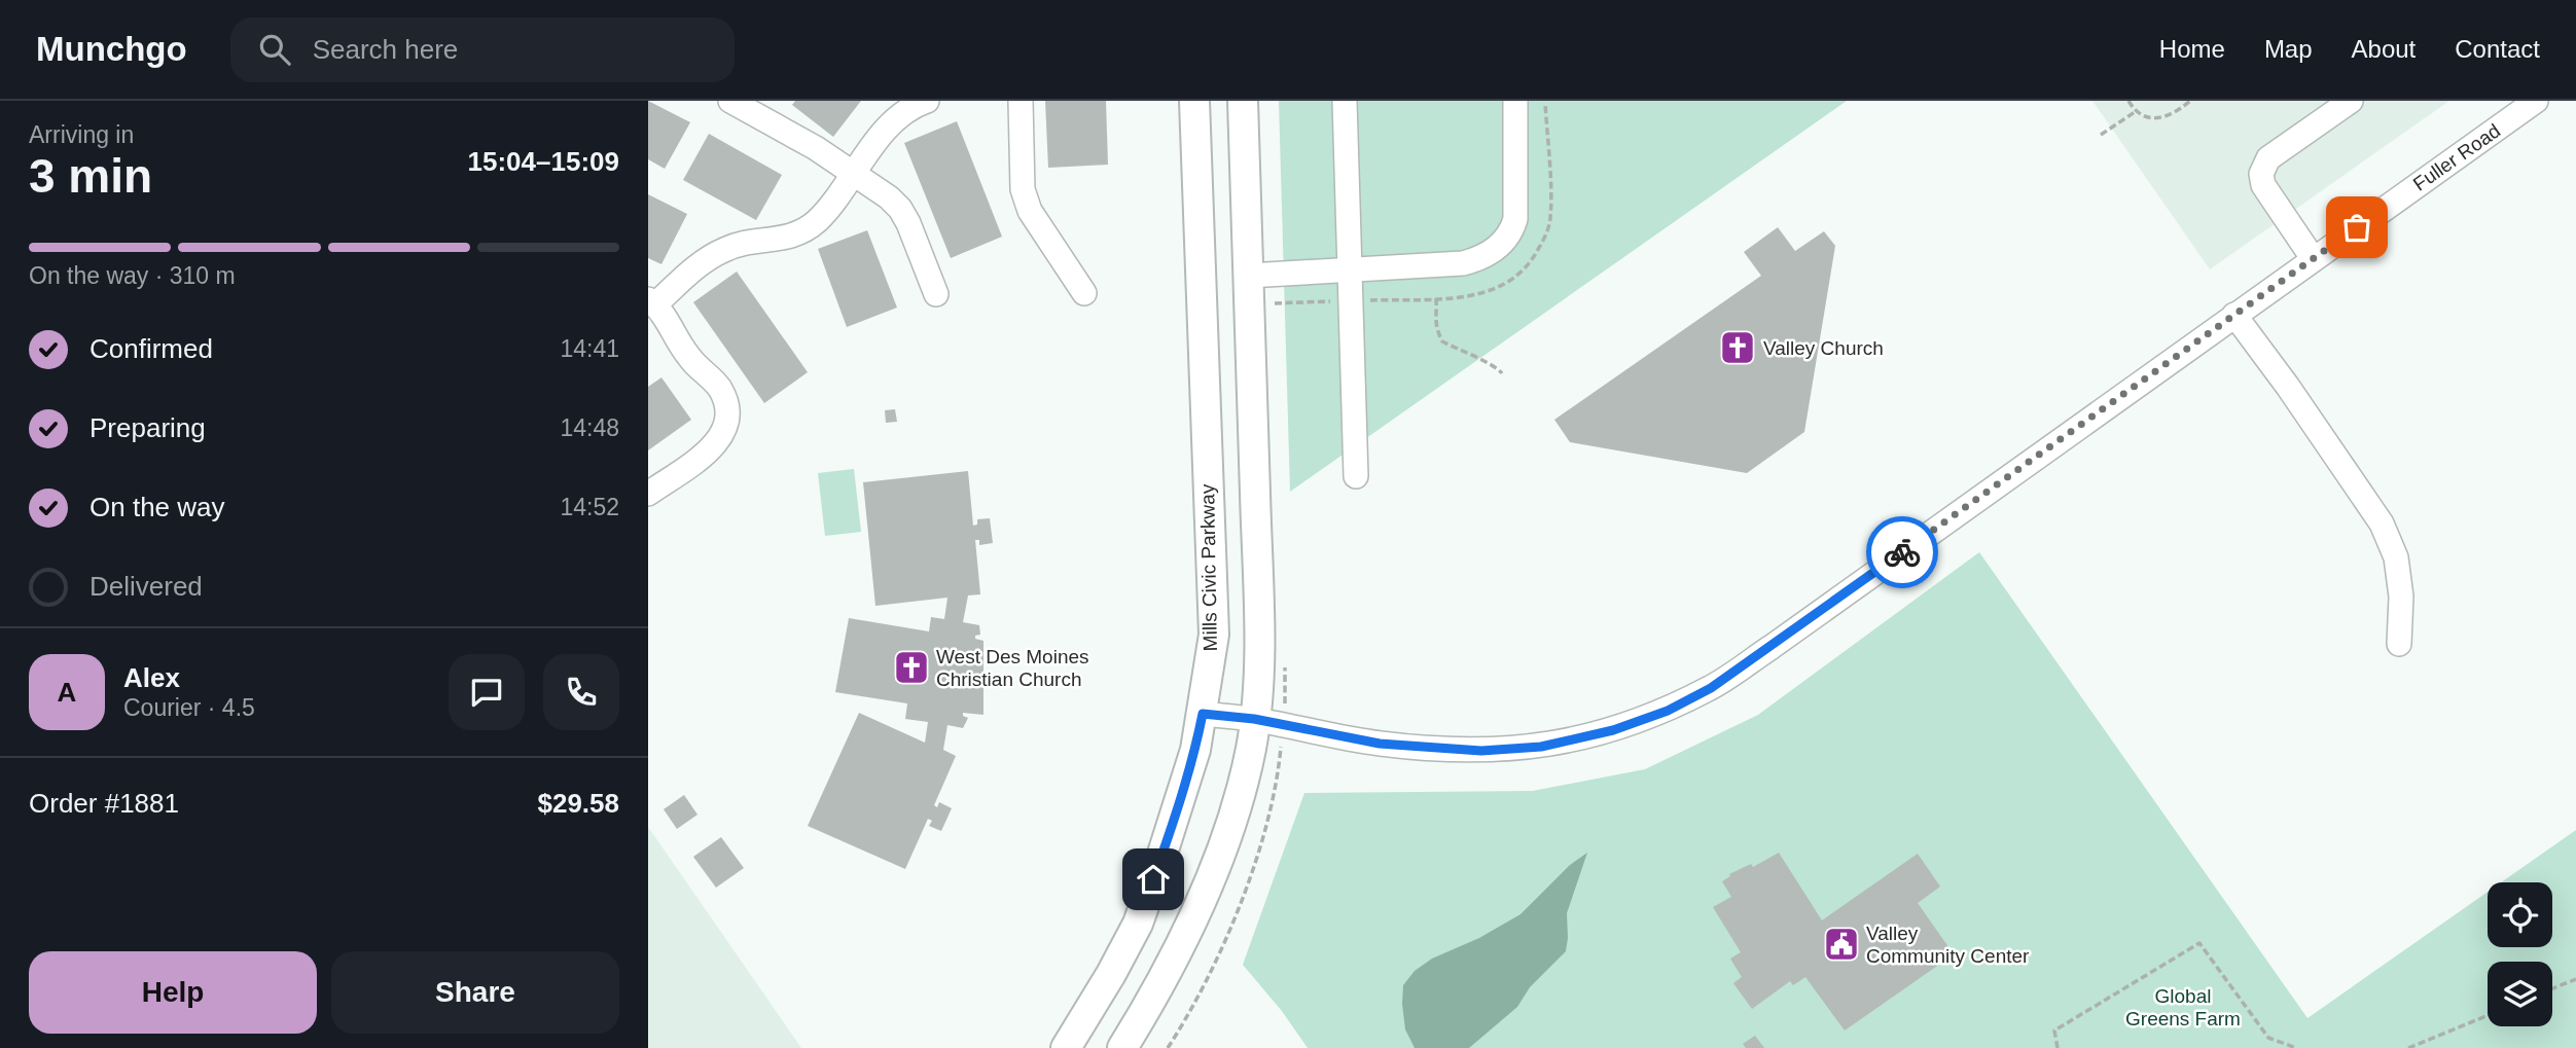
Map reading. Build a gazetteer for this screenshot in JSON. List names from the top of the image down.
{
  "streets": {
    "main road": ["Mills Civic Parkway"],
    "street": ["Fuller Road"]
  },
  "crossings": [
    ["Fuller Road", "Mills Civic Parkway"]
  ],
  "parks": ["Global Greens Farm"],
  "places": {
    "church": ["Valley Church", "West Des Moines Christian Church"],
    "public building": ["Valley Community Center"]
  },
  "page": {
    "header": "Munchgo",
    "search": "Search here",
    "nav": [
      "Home",
      "Map",
      "About",
      "Contact"
    ],
    "heading": ["3 min", "Arriving in", "15:04–15:09"],
    "panel": [
      "Alex",
      "Courier · 4.5",
      "Order #1881",
      "$29.58"
    ],
    "bar": "On the way · 310 m",
    "list": [
      ["Confirmed", "14:41"],
      ["Preparing", "14:48"],
      ["On the way", "14:52"],
      "Delivered"
    ],
    "round": "A",
    "buttons": ["Help", "Share"]
  }
}
